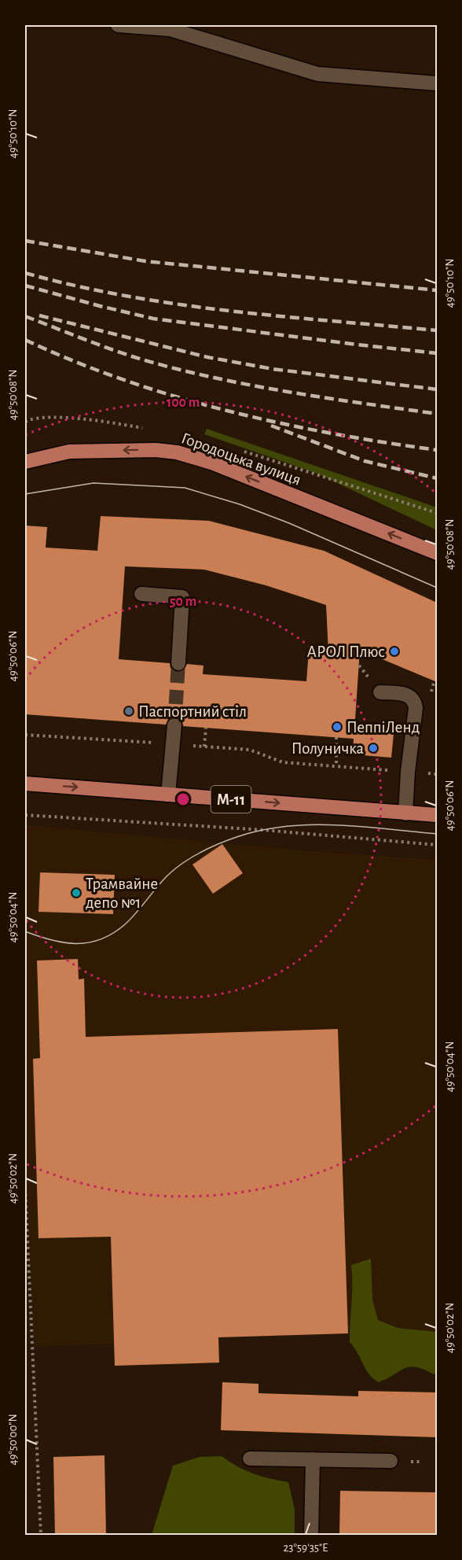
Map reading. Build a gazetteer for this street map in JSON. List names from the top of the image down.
{
  "streets": {
    "main road": ["Городоцька вулиця", "М-11"]
  },
  "one_way": ["Городоцька вулиця"],
  "places": [
    "АРОЛ Плюс",
    "Паспортний стіл",
    "ПеппіЛенд",
    "Полуничка",
    "Трамвайне депо №1"
  ],
  "coordinates": [
    "49°50'10\"N",
    "49°50'08\"N",
    "49°50'06\"N",
    "49°50'04\"N",
    "49°50'02\"N",
    "49°50'00\"N",
    "23°59'35\"E"
  ],
  "rings": ["100 m", "50 m"]
}
